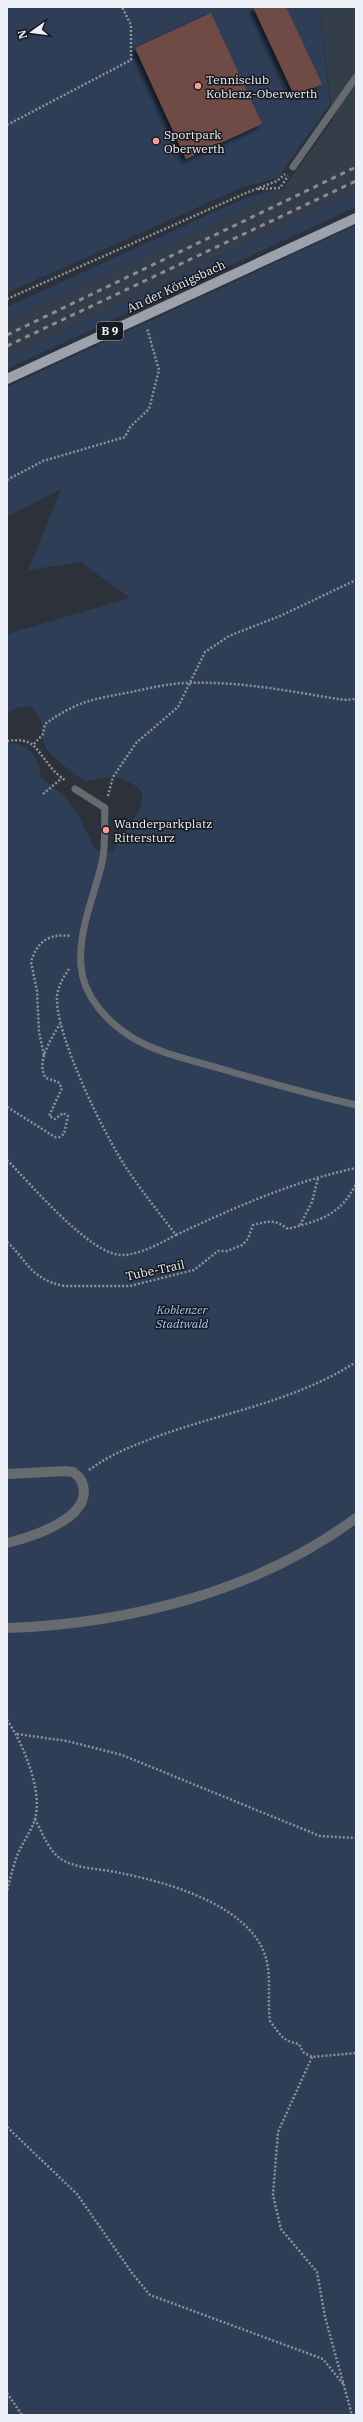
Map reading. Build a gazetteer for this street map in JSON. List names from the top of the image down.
{
  "streets": {
    "main road": ["An der Königsbach", "B 9"],
    "path": ["Tube-Trail"]
  },
  "parks": ["Koblenzer Stadtwald"],
  "places": ["Tennisclub Koblenz-Oberwerth", "Sportpark Oberwerth", "Wanderparkplatz Rittersturz"],
  "north": "left"
}
